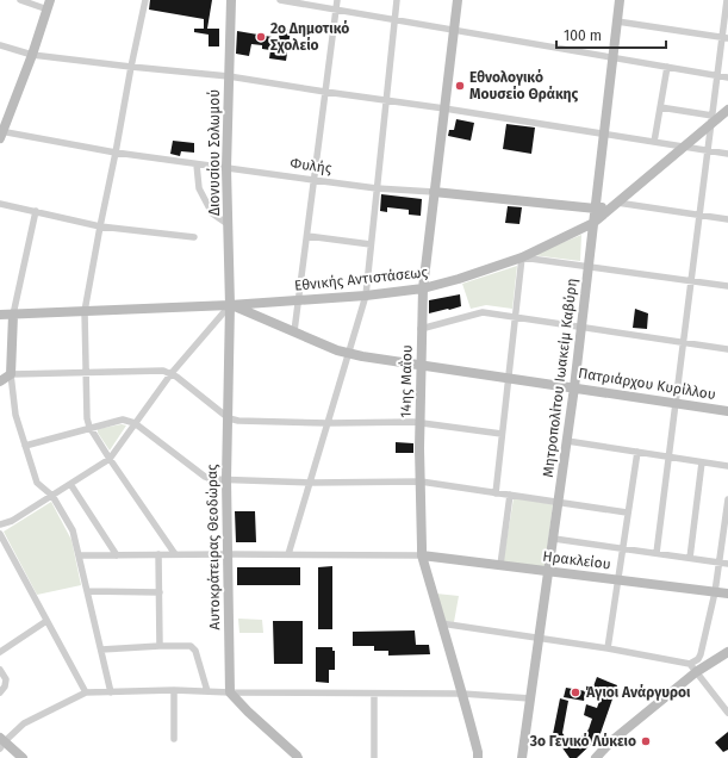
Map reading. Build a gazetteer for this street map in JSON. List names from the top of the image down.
{
  "streets": {
    "street": [
      "Διονυσίου Σολωμού",
      "Φυλής",
      "Εθνικής Αντιστάσεως",
      "Μητροπολίτου Ιωακείμ Καβύρη",
      "14ης Μαΐου",
      "Πατριάρχου Κυρίλλου",
      "Αυτοκράτειρας Θεοδώρας",
      "Ηρακλείου"
    ]
  },
  "crossings": [
    ["Διονυσίου Σολωμού", "Φυλής"],
    ["Διονυσίου Σολωμού", "Εθνικής Αντιστάσεως"],
    ["Διονυσίου Σολωμού", "Πατριάρχου Κυρίλλου"],
    ["Διονυσίου Σολωμού", "Αυτοκράτειρας Θεοδώρας"],
    ["Φυλής", "Εθνικής Αντιστάσεως"],
    ["Φυλής", "Μητροπολίτου Ιωακείμ Καβύρη"],
    ["Φυλής", "14ης Μαΐου"],
    ["Εθνικής Αντιστάσεως", "Μητροπολίτου Ιωακείμ Καβύρη"],
    ["Εθνικής Αντιστάσεως", "14ης Μαΐου"],
    ["Εθνικής Αντιστάσεως", "Πατριάρχου Κυρίλλου"],
    ["Εθνικής Αντιστάσεως", "Αυτοκράτειρας Θεοδώρας"],
    ["Μητροπολίτου Ιωακείμ Καβύρη", "Πατριάρχου Κυρίλλου"],
    ["Μητροπολίτου Ιωακείμ Καβύρη", "Ηρακλείου"],
    ["14ης Μαΐου", "Πατριάρχου Κυρίλλου"],
    ["14ης Μαΐου", "Ηρακλείου"],
    ["Πατριάρχου Κυρίλλου", "Αυτοκράτειρας Θεοδώρας"]
  ],
  "places": [
    "2o Δημοτικό Σχολείο",
    "Εθνολογικό Μουσείο Θράκης",
    "Άγιοι Ανάργυροι",
    "3o Γενικό Λύκειο"
  ],
  "scale_bar": "100 m"
}
